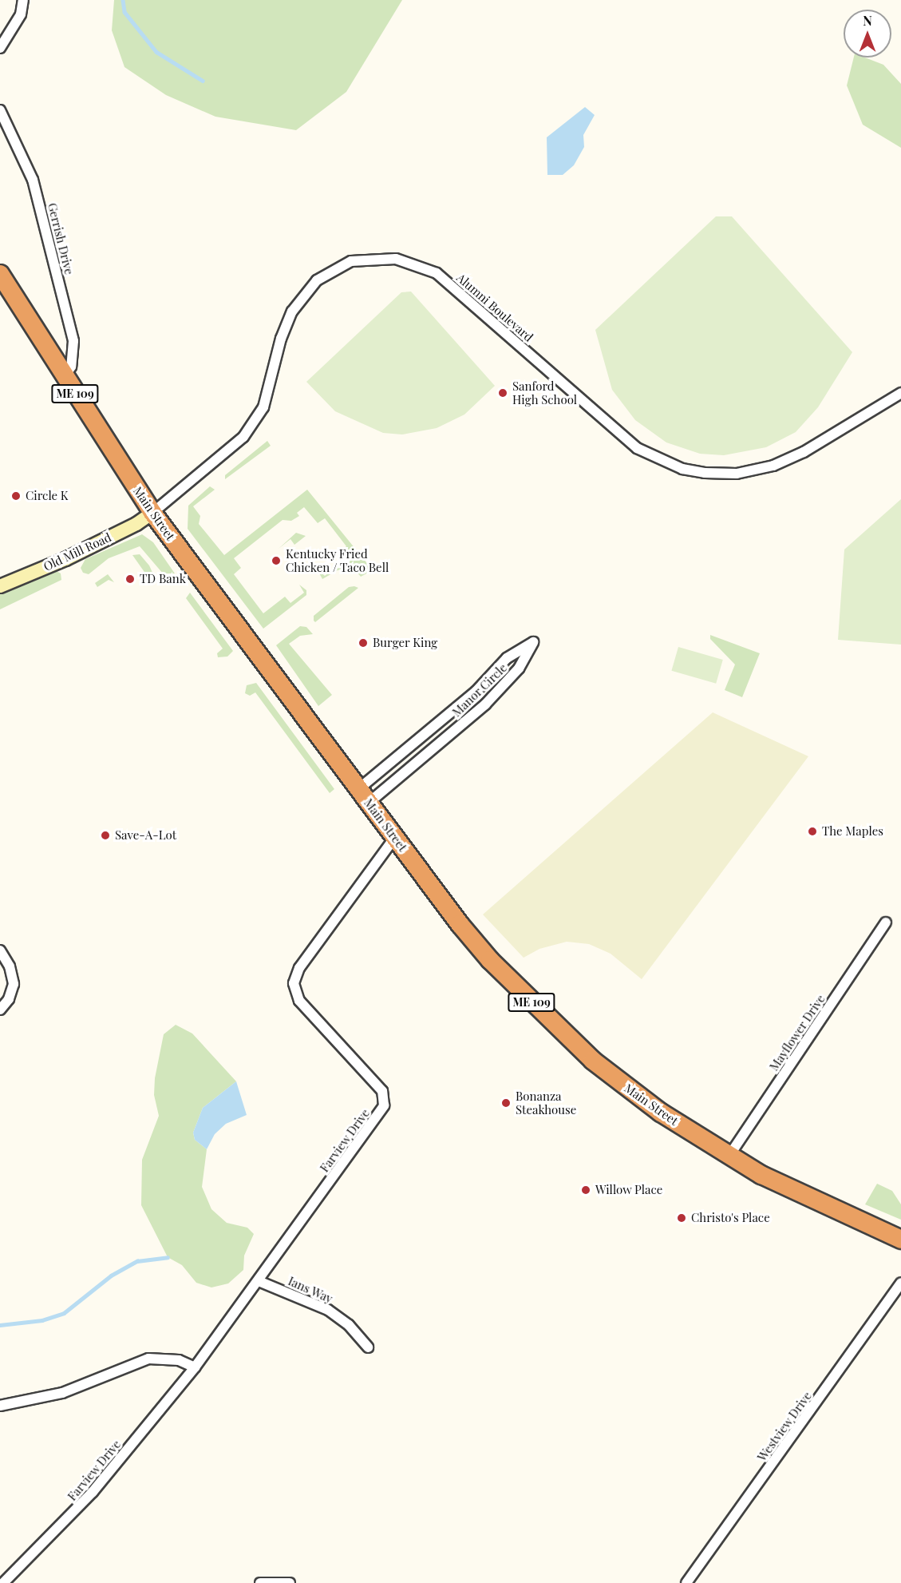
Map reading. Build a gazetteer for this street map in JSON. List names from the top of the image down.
{
  "streets": {
    "highway": ["ME 109", "Main Street"],
    "street": [
      "Gerrish Drive",
      "Alumni Boulevard",
      "Old Mill Road",
      "Manor Circle",
      "Mayflower Drive",
      "Farview Drive",
      "Ians Way",
      "Westview Drive"
    ]
  },
  "crossings": [
    ["Gerrish Drive", "Main Street"],
    ["Alumni Boulevard", "Main Street"],
    ["Alumni Boulevard", "Old Mill Road"],
    ["Main Street", "Old Mill Road"],
    ["Main Street", "Manor Circle"],
    ["Main Street", "Mayflower Drive"],
    ["Main Street", "Farview Drive"],
    ["Farview Drive", "Ians Way"]
  ],
  "places": [
    "Sanford High School",
    "Circle K",
    "Kentucky Fried Chicken / Taco Bell",
    "TD Bank",
    "Burger King",
    "The Maples",
    "Save-A-Lot",
    "Bonanza Steakhouse",
    "Willow Place",
    "Christo's Place"
  ],
  "north": "top"
}
